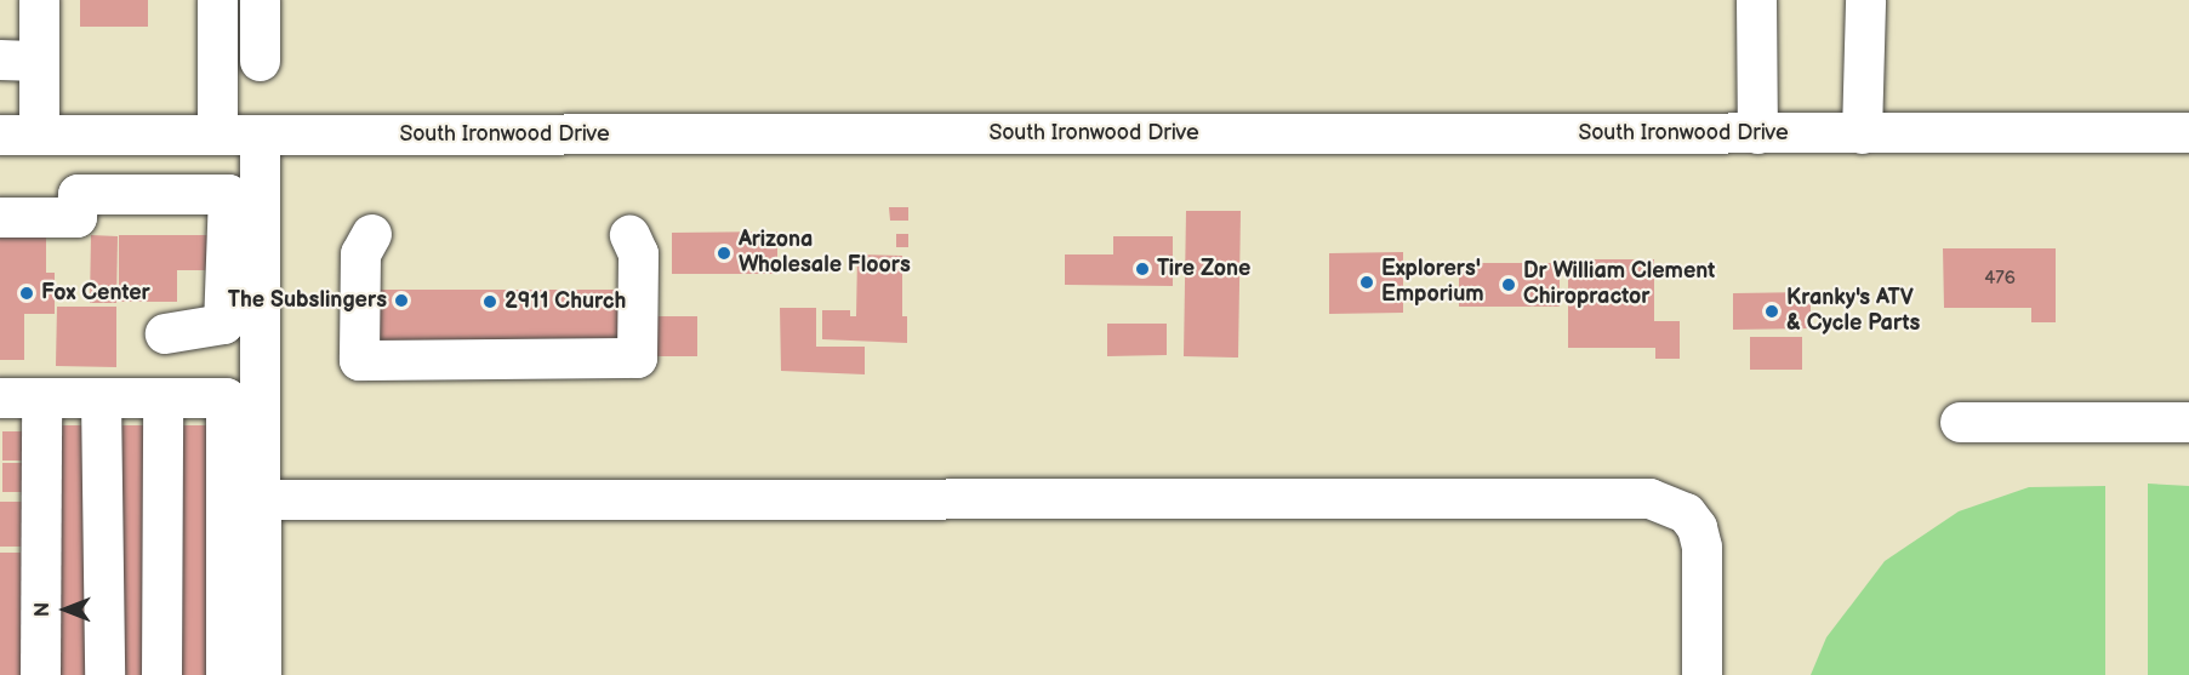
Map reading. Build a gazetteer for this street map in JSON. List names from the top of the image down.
{
  "streets": {
    "main road": ["South Ironwood Drive"]
  },
  "places": [
    "Arizona Wholesale Floors",
    "Tire Zone",
    "Explorers' Emporium",
    "Dr William Clement Chiropractor",
    "Fox Center",
    "The Subslingers",
    "2911 Church",
    "Kranky's ATV & Cycle Parts"
  ],
  "house_numbers": ["476"],
  "north": "left"
}
